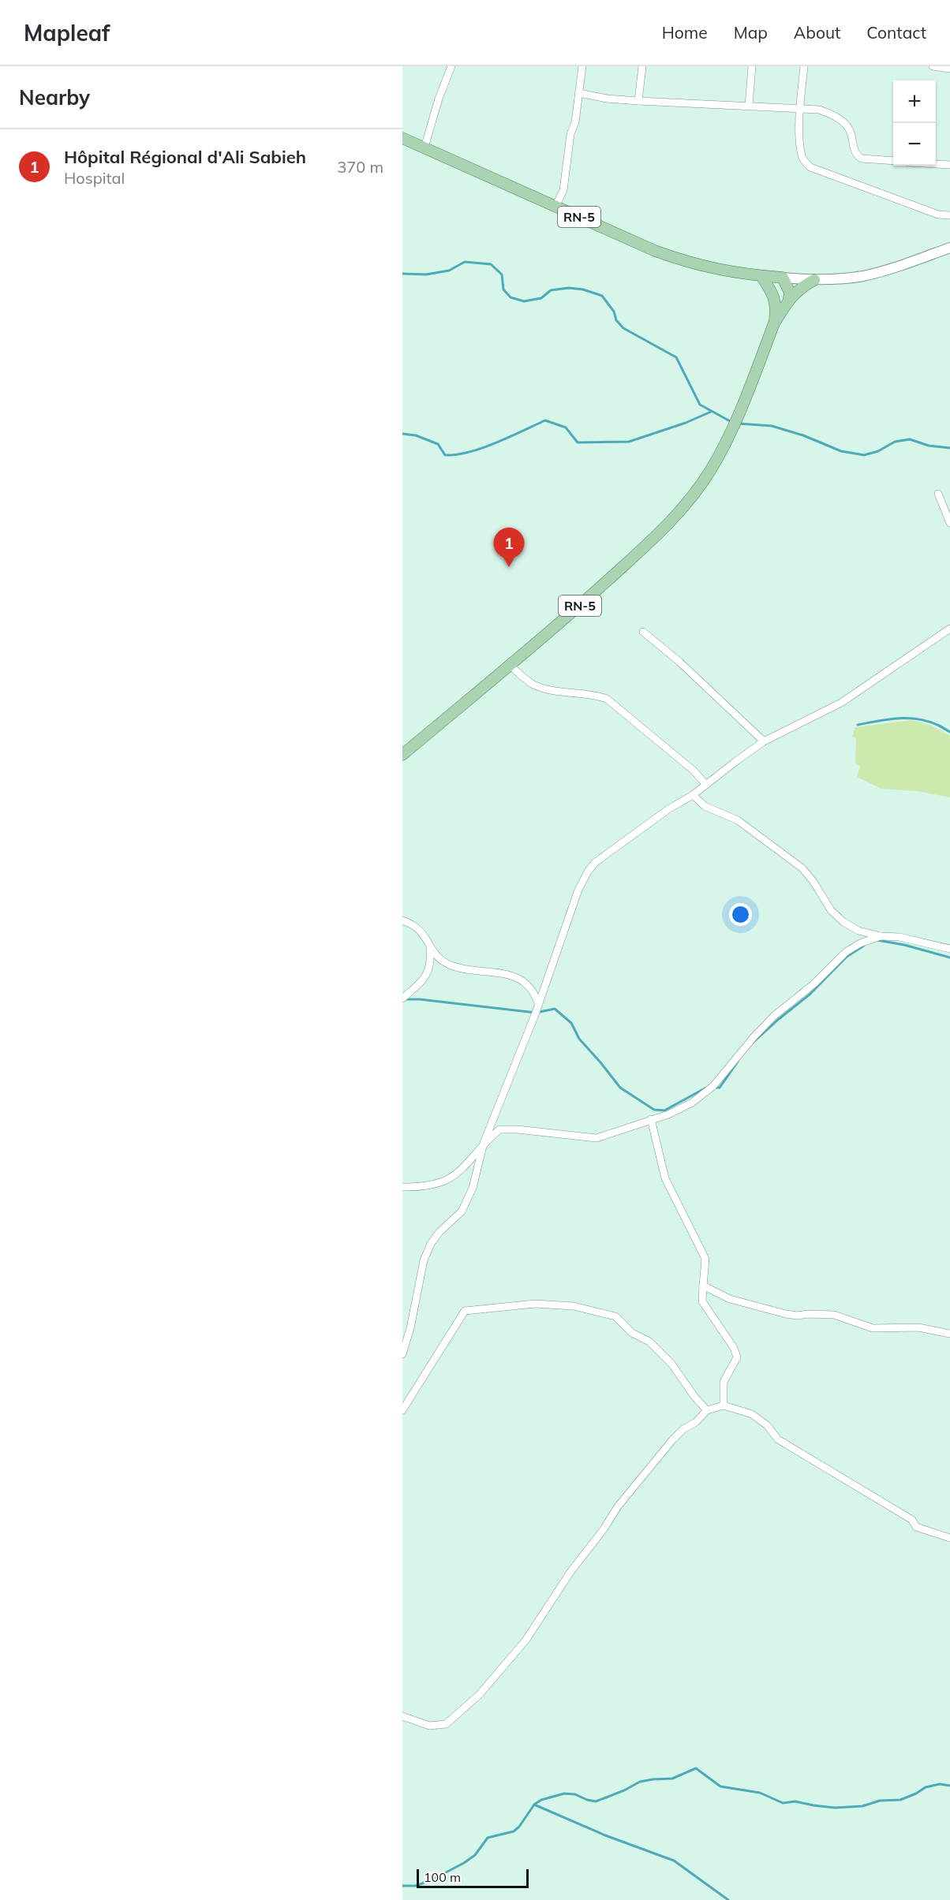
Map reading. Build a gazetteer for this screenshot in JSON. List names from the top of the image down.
{
  "streets": {
    "main road": ["RN-5"]
  },
  "scale_bar": "100 m",
  "page": {
    "header": "Mapleaf",
    "nav": [
      "Home",
      "Map",
      "About",
      "Contact"
    ],
    "heading": "Nearby",
    "map_buttons": ["+", "−"],
    "list": [
      {
        "mark": "1",
        "name": "Hôpital Régional d'Ali Sabieh",
        "note": "Hospital",
        "value": "370 m"
      }
    ],
    "pins": "1",
    "scale": "100 m"
  }
}
